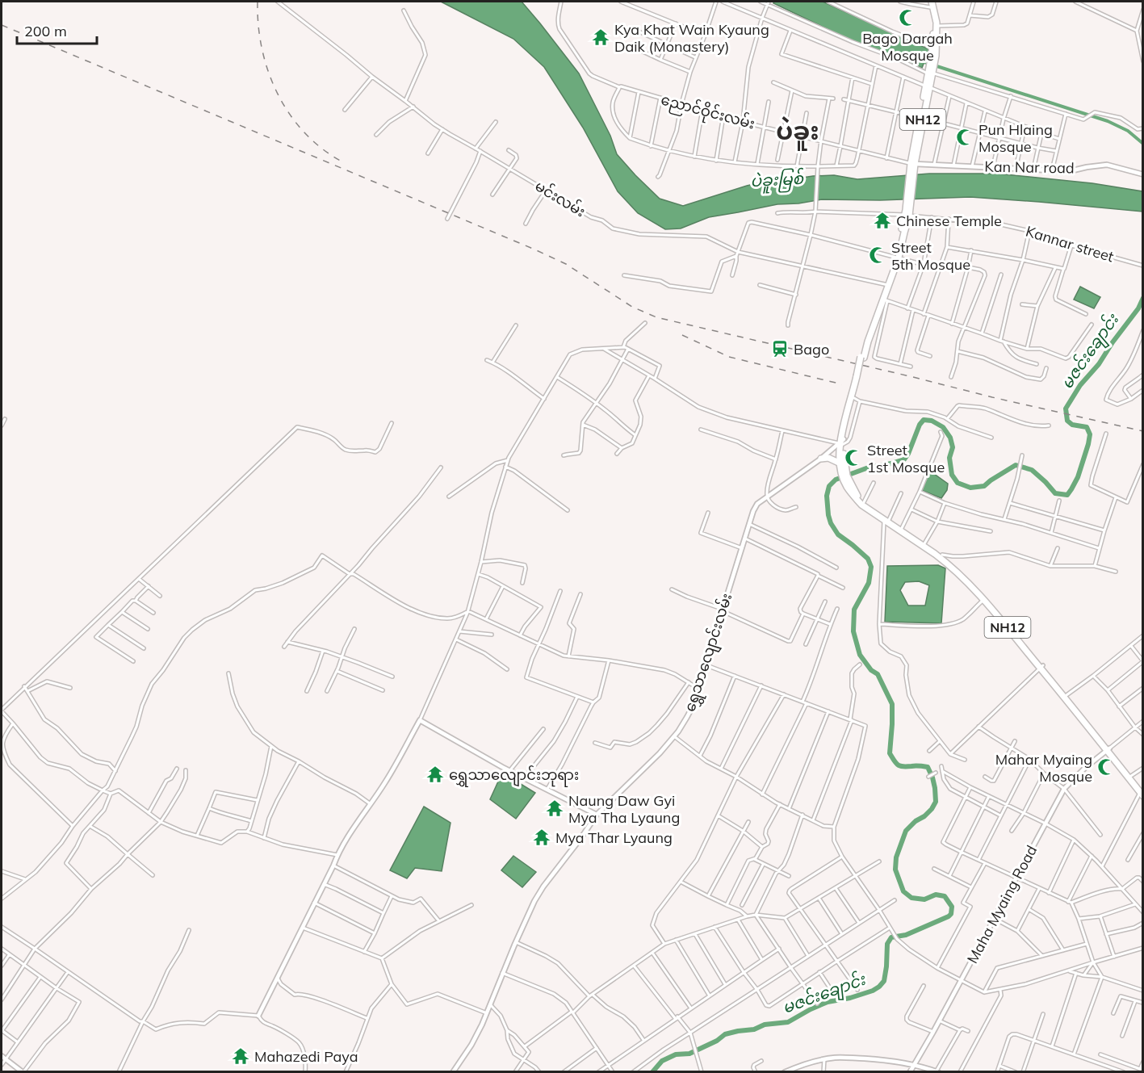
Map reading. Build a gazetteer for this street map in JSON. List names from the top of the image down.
{
  "streets": {
    "highway": ["NH12"],
    "street": [
      "ညောင်ဝိုင်းလမ်း",
      "Kan Nar road",
      "မင်းလမ်း",
      "Kannar street",
      "ရွှေသာလျောင်းလမ်း",
      "Maha Myaing Road"
    ]
  },
  "crossings": [
    ["ညောင်ဝိုင်းလမ်း", "NH12"],
    ["ညောင်ဝိုင်းလမ်း", "Kan Nar road"],
    ["NH12", "Kan Nar road"],
    ["NH12", "မင်းလမ်း"],
    ["NH12", "Kannar street"],
    ["NH12", "ရွှေသာလျောင်းလမ်း"],
    ["NH12", "Maha Myaing Road"]
  ],
  "districts": ["ပဲခူး"],
  "water": ["ပဲခူးမြစ်", "မဇင်းချောင်း"],
  "places": {
    "mosque": [
      "Bago Dargah Mosque",
      "Pun Hlaing Mosque",
      "Street 5th Mosque",
      "Street 1st Mosque",
      "Mahar Myaing Mosque"
    ],
    "temple": [
      "Kya Khat Wain Kyaung Daik (Monastery)",
      "Chinese Temple",
      "ရွှေသာလျောင်းဘုရား",
      "Naung Daw Gyi Mya Tha Lyaung",
      "Mya Thar Lyaung",
      "Mahazedi Paya"
    ],
    "station": ["Bago"]
  },
  "scale_bar": "200 m"
}
